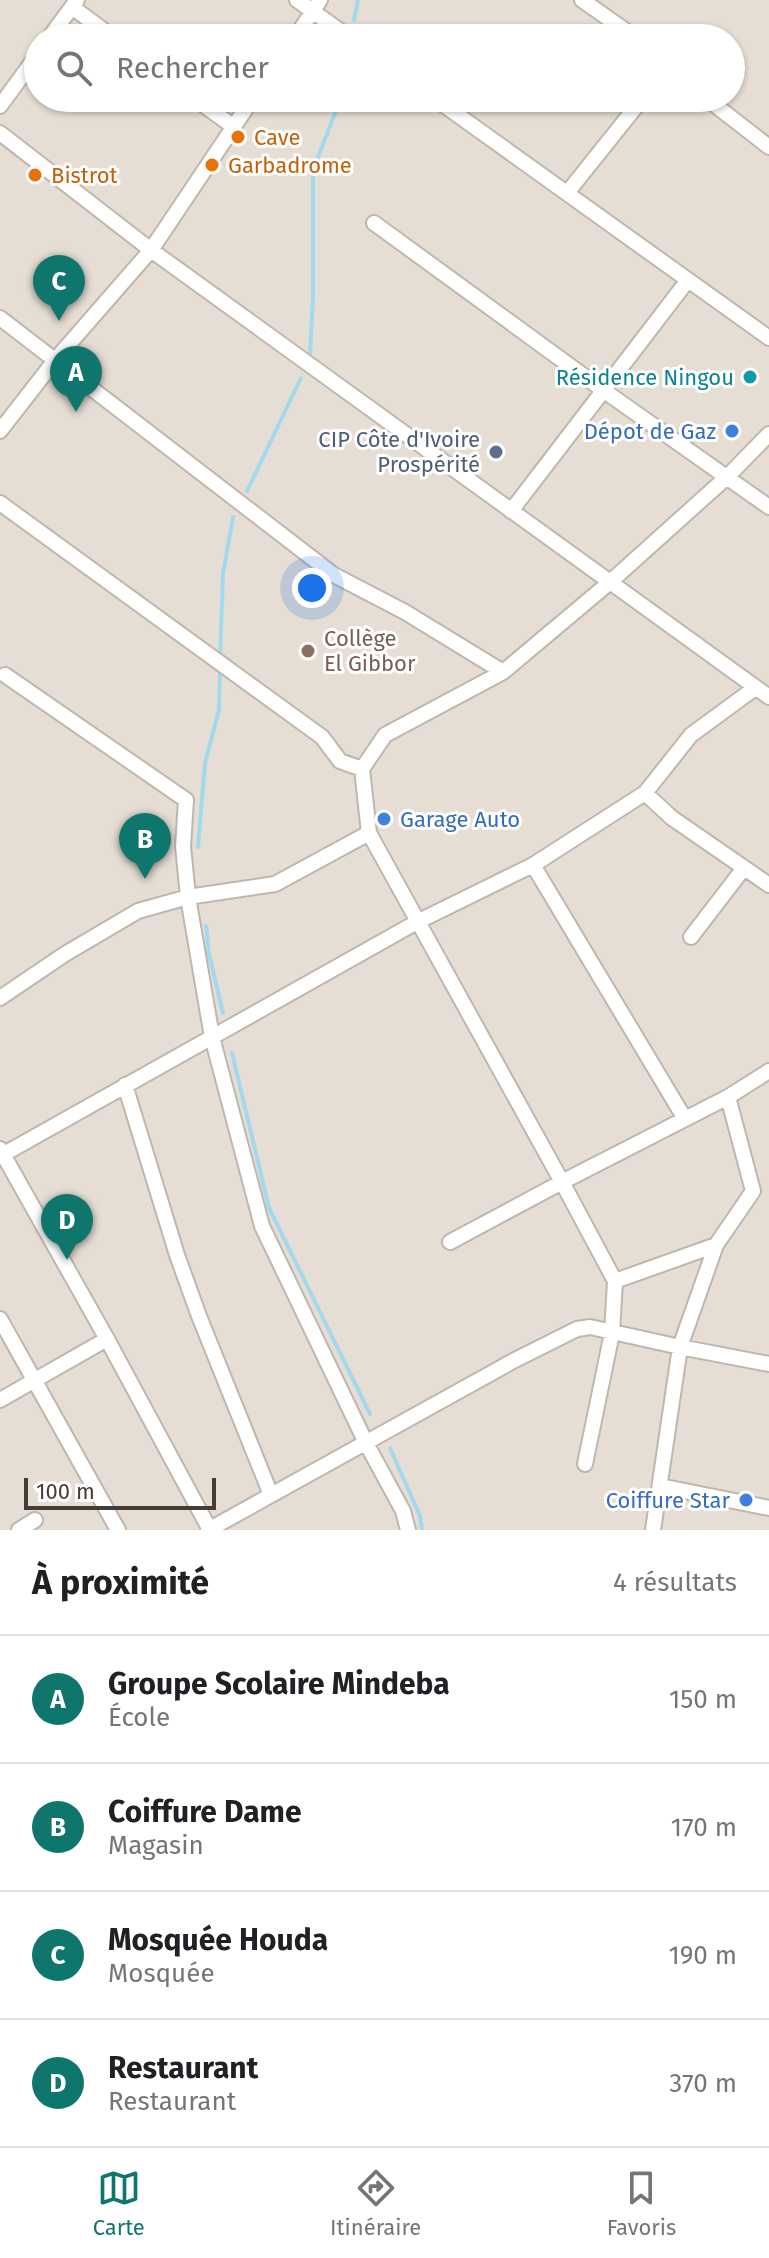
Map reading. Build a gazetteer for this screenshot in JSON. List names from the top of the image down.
{
  "places": [
    "Cave",
    "Garbadrome",
    "Bistrot",
    "Résidence Ningou",
    "Dépot de Gaz",
    "CIP Côte d'Ivoire Prospérité",
    "Collège El Gibbor",
    "Garage Auto",
    "Coiffure Star"
  ],
  "scale_bar": "100 m",
  "page": {
    "search": "Rechercher",
    "pins": [
      "C",
      "A",
      "B",
      "D"
    ],
    "scale": "100 m",
    "heading": ["À proximité", "4 résultats"],
    "list": [
      {
        "mark": "A",
        "name": "Groupe Scolaire Mindeba",
        "note": "École",
        "value": "150 m"
      },
      {
        "mark": "B",
        "name": "Coiffure Dame",
        "note": "Magasin",
        "value": "170 m"
      },
      {
        "mark": "C",
        "name": "Mosquée Houda",
        "note": "Mosquée",
        "value": "190 m"
      },
      {
        "mark": "D",
        "name": "Restaurant",
        "note": "Restaurant",
        "value": "370 m"
      }
    ],
    "nav": ["Carte", "Itinéraire", "Favoris"]
  }
}
